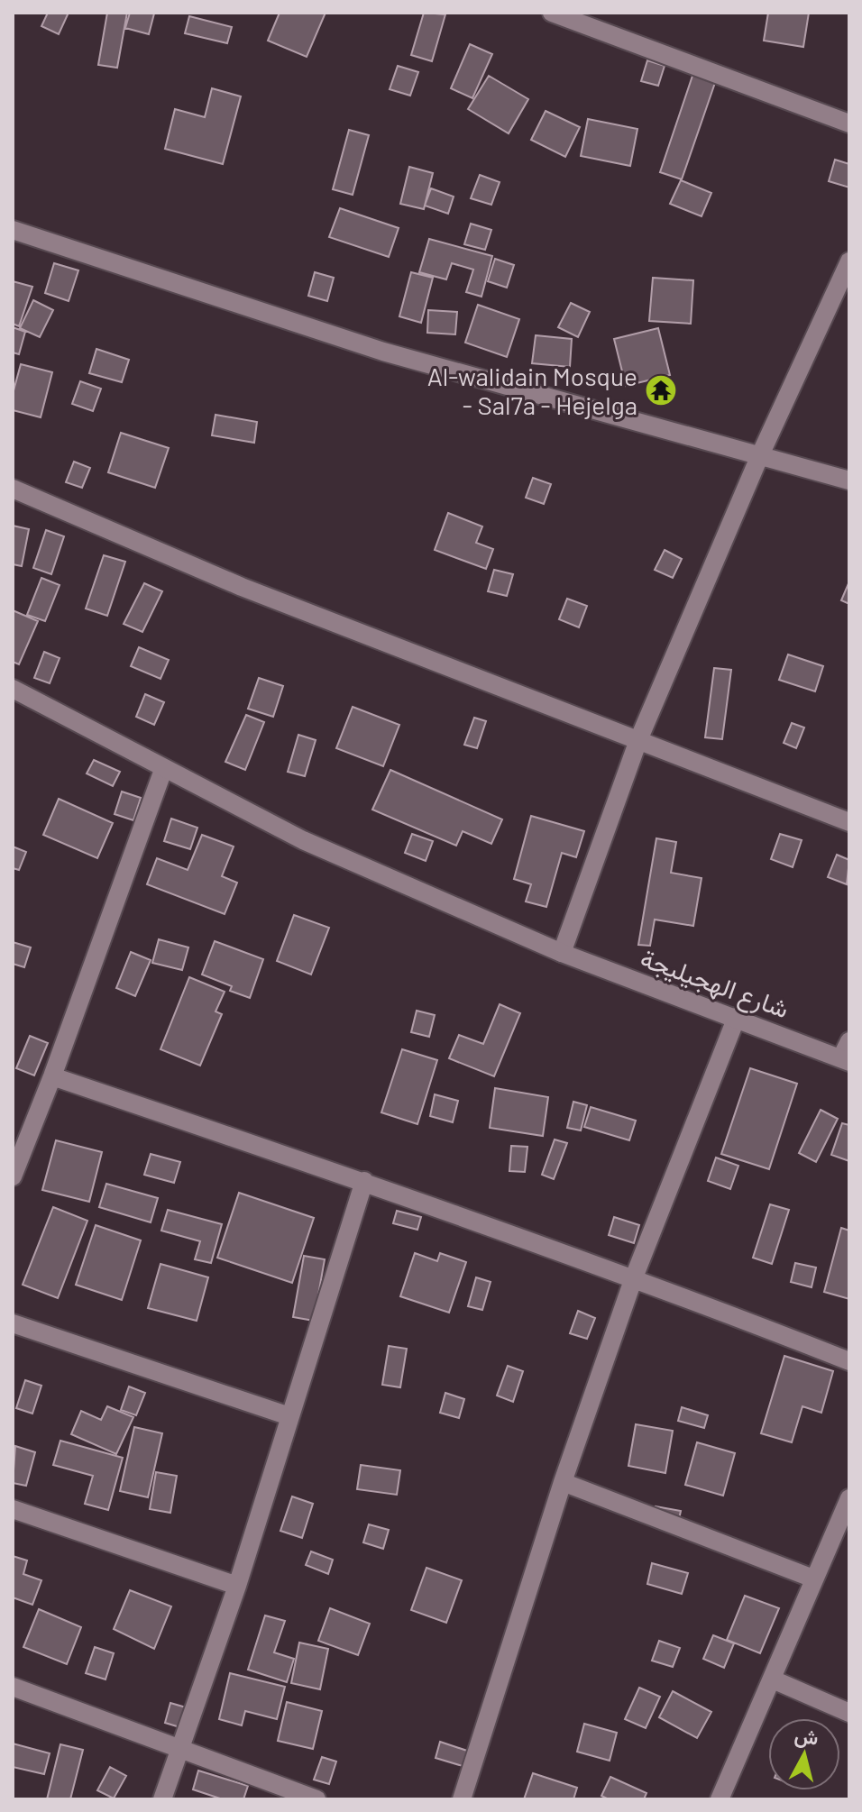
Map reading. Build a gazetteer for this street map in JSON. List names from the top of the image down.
{
  "streets": {
    "street": ["شارع الهجيليجة"]
  },
  "places": {
    "temple": ["Al-walidain Mosque - Sal7a - Hejelga"]
  },
  "north": "top"
}
